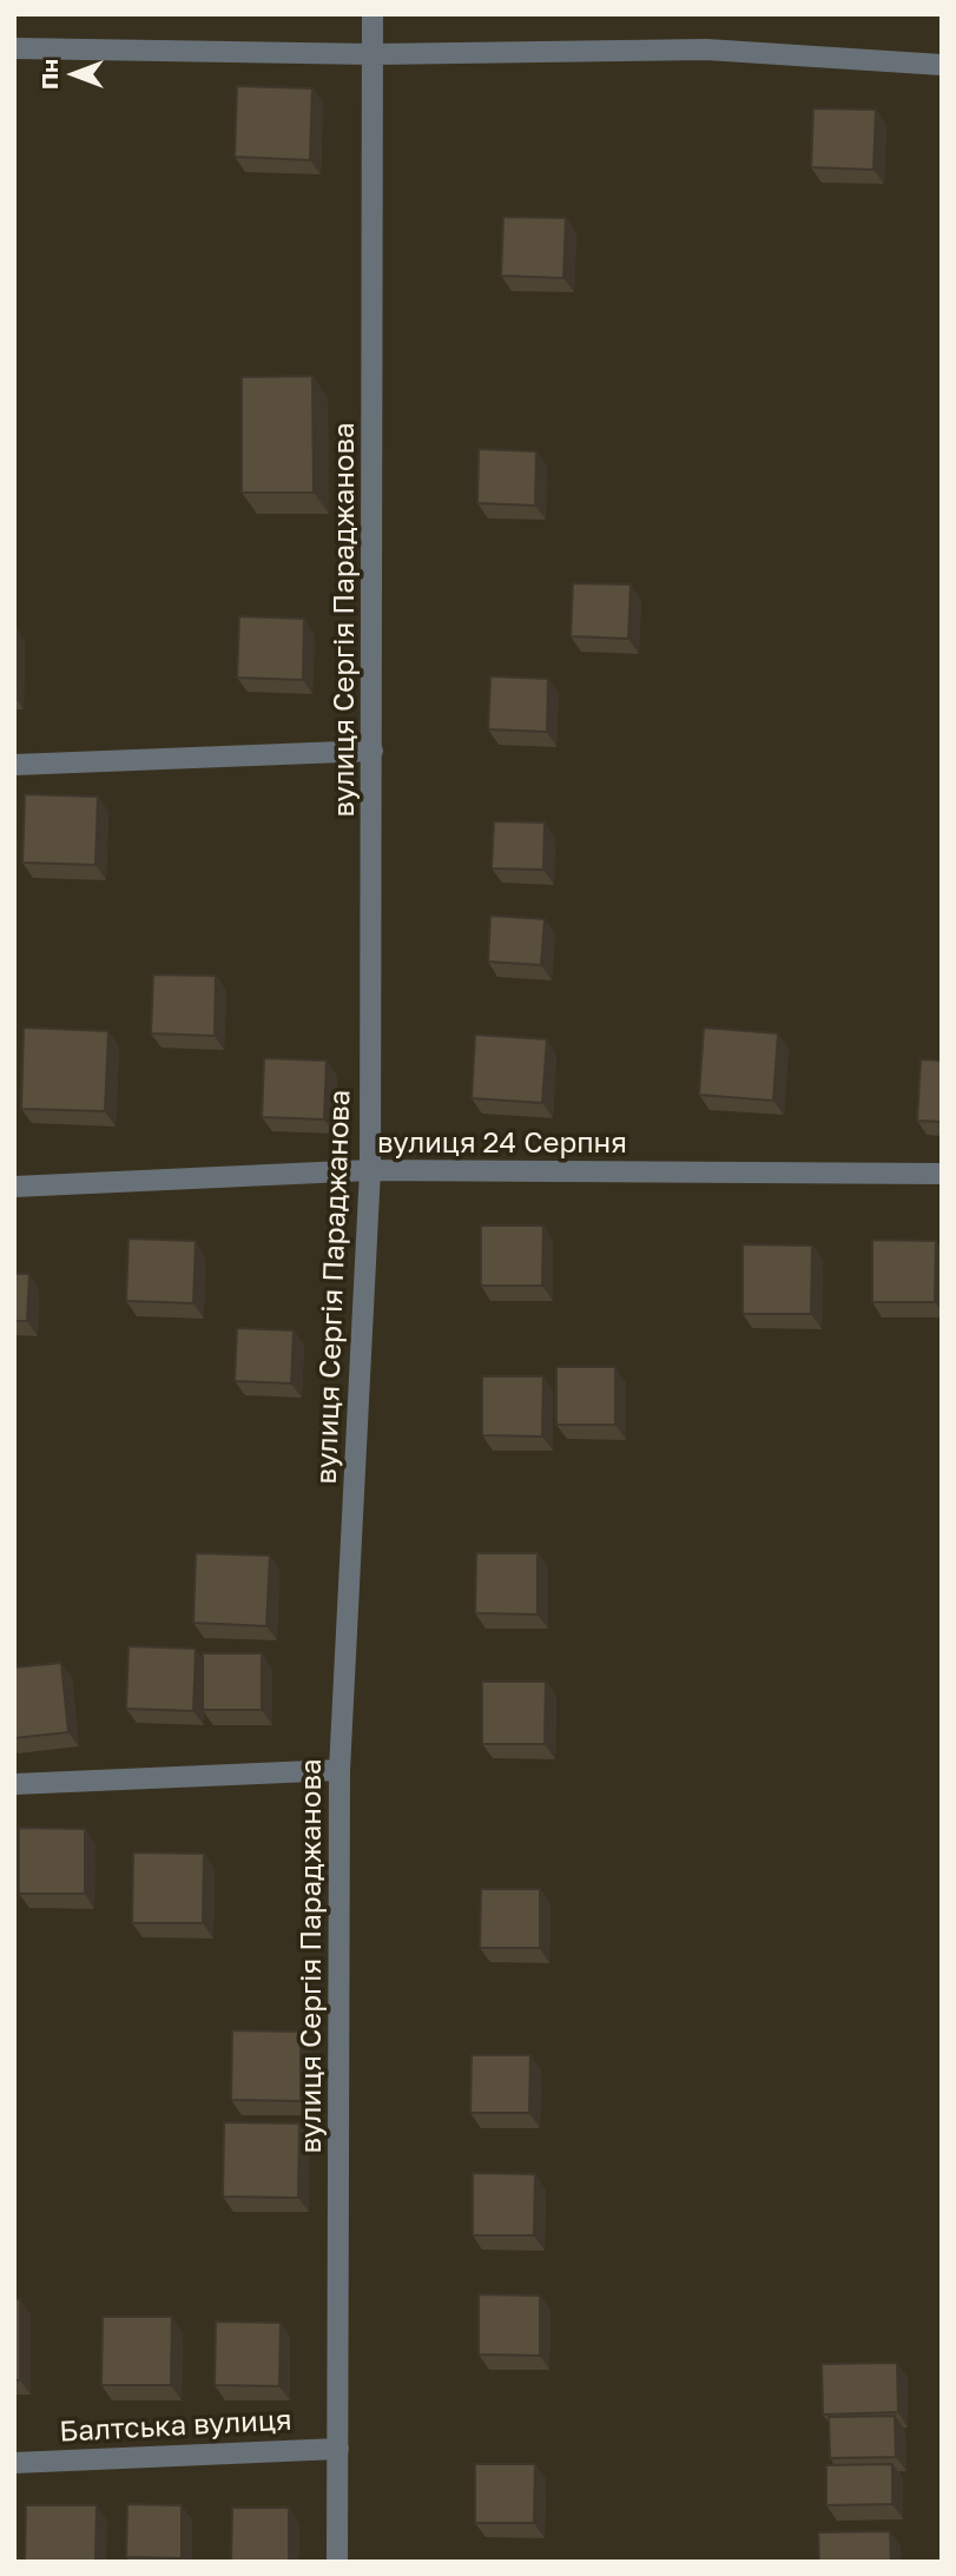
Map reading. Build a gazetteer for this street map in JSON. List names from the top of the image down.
{
  "streets": {
    "street": ["вулиця Сергія Параджанова", "вулиця 24 Серпня", "Балтська вулиця"]
  },
  "crossings": [
    ["вулиця Сергія Параджанова", "вулиця 24 Серпня"],
    ["вулиця Сергія Параджанова", "Балтська вулиця"]
  ],
  "north": "left"
}
